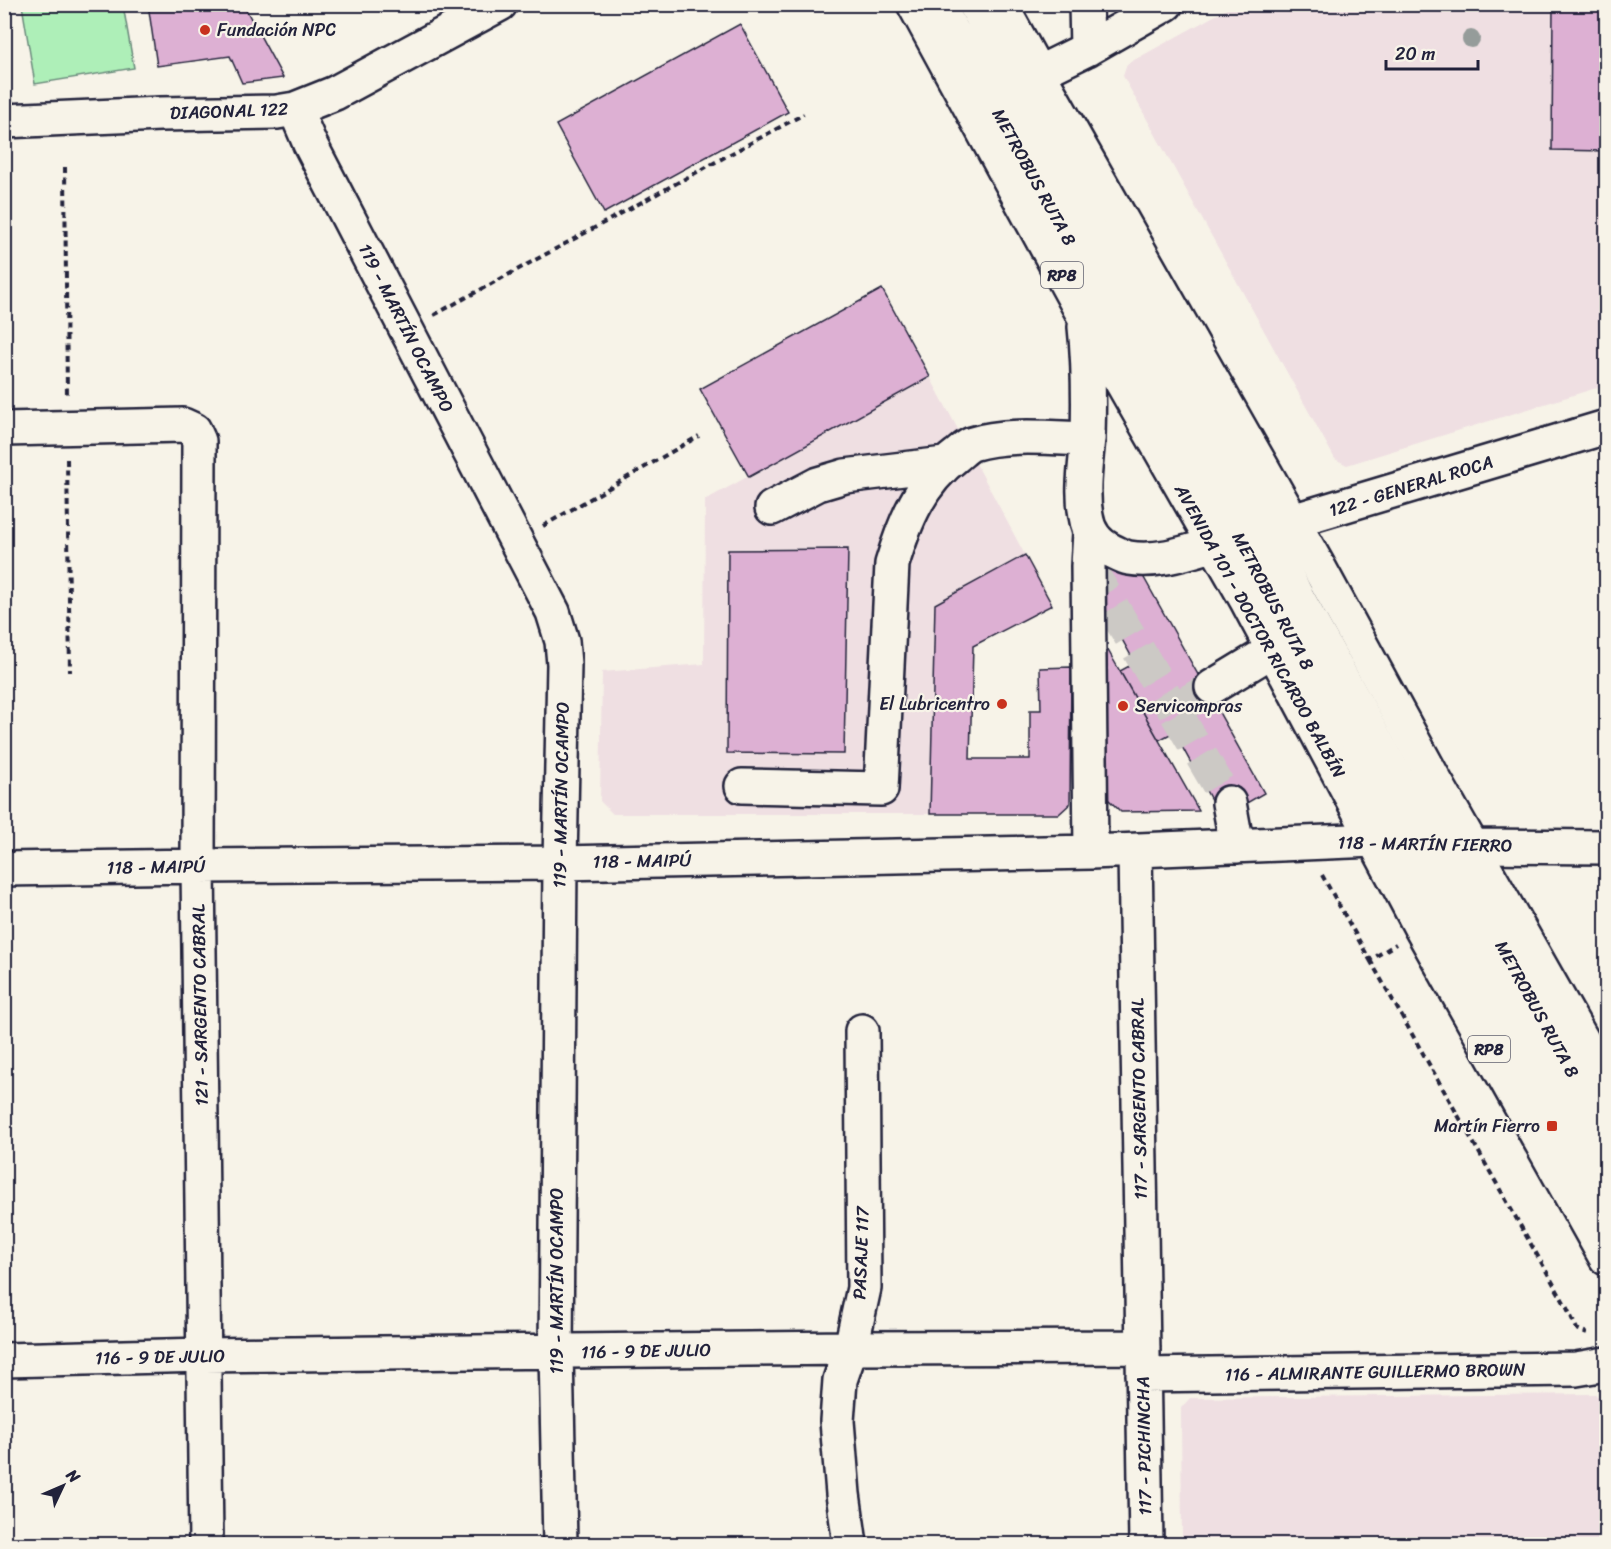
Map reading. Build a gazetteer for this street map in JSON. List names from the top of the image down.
{
  "streets": {
    "street": [
      "DIAGONAL 122",
      "METROBUS RUTA 8",
      "RP8",
      "119 - MARTÍN OCAMPO",
      "122 - GENERAL ROCA",
      "AVENIDA 101 - DOCTOR RICARDO BALBÍN",
      "118 - MARTÍN FIERRO",
      "118 - MAIPÚ",
      "121 - SARGENTO CABRAL",
      "117 - SARGENTO CABRAL",
      "PASAJE 117",
      "116 - 9 DE JULIO",
      "116 - ALMIRANTE GUILLERMO BROWN",
      "117 - PICHINCHA"
    ]
  },
  "crossings": [
    ["DIAGONAL 122", "119 - MARTÍN OCAMPO"],
    ["METROBUS RUTA 8", "122 - GENERAL ROCA"],
    ["METROBUS RUTA 8", "AVENIDA 101 - DOCTOR RICARDO BALBÍN"],
    ["METROBUS RUTA 8", "118 - MARTÍN FIERRO"],
    ["119 - MARTÍN OCAMPO", "118 - MAIPÚ"],
    ["119 - MARTÍN OCAMPO", "116 - 9 DE JULIO"],
    ["122 - GENERAL ROCA", "AVENIDA 101 - DOCTOR RICARDO BALBÍN"],
    ["AVENIDA 101 - DOCTOR RICARDO BALBÍN", "118 - MARTÍN FIERRO"],
    ["118 - MARTÍN FIERRO", "118 - MAIPÚ"],
    ["118 - MARTÍN FIERRO", "117 - SARGENTO CABRAL"],
    ["118 - MAIPÚ", "121 - SARGENTO CABRAL"],
    ["118 - MAIPÚ", "117 - SARGENTO CABRAL"],
    ["121 - SARGENTO CABRAL", "116 - 9 DE JULIO"],
    ["117 - SARGENTO CABRAL", "116 - 9 DE JULIO"],
    ["117 - SARGENTO CABRAL", "116 - ALMIRANTE GUILLERMO BROWN"],
    ["117 - SARGENTO CABRAL", "117 - PICHINCHA"],
    ["PASAJE 117", "116 - 9 DE JULIO"],
    ["116 - 9 DE JULIO", "116 - ALMIRANTE GUILLERMO BROWN"],
    ["116 - 9 DE JULIO", "117 - PICHINCHA"],
    ["116 - ALMIRANTE GUILLERMO BROWN", "117 - PICHINCHA"]
  ],
  "places": {
    "other": ["Fundación NPC", "El Lubricentro", "Servicompras"],
    "transit": ["Martín Fierro"]
  },
  "scale_bar": "20 m",
  "north": "top right"
}
